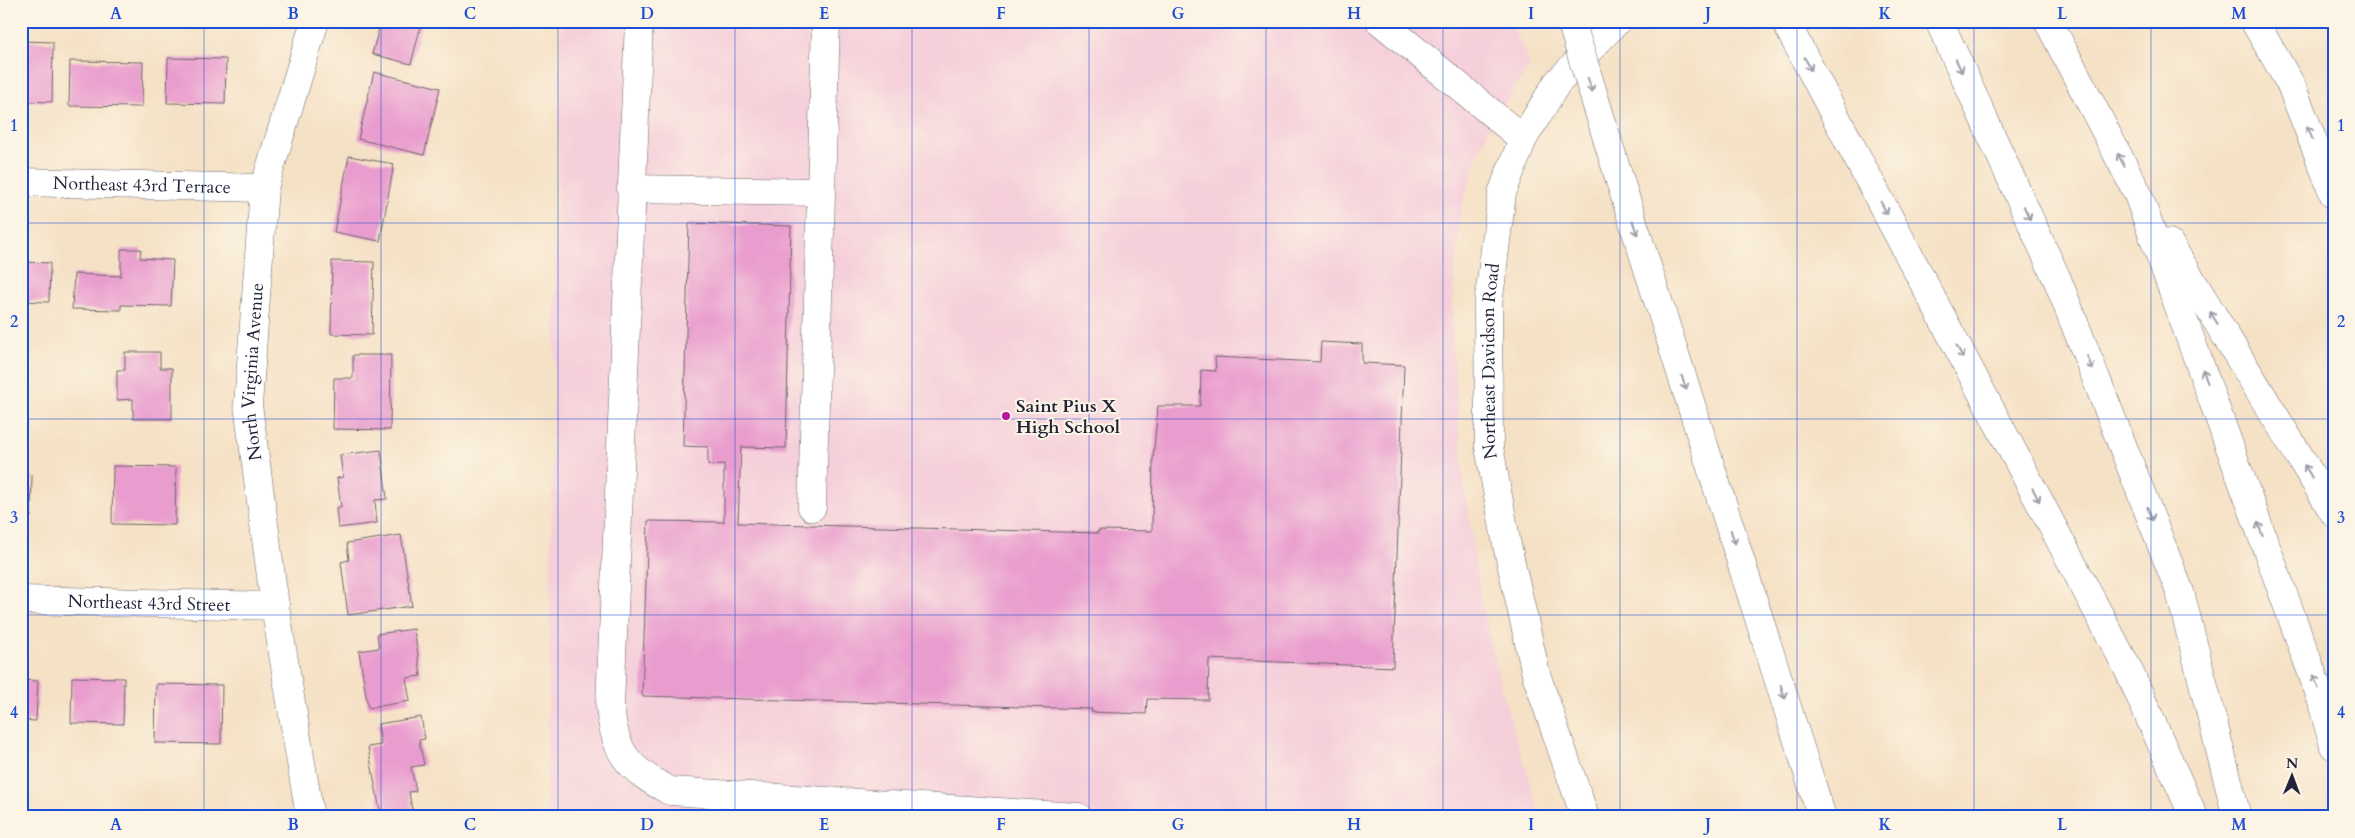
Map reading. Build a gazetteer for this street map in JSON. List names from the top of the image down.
{
  "streets": {
    "main road": [
      "Northeast 43rd Terrace",
      "Northeast Davidson Road",
      "North Virginia Avenue",
      "Northeast 43rd Street"
    ]
  },
  "crossings": [
    ["Northeast 43rd Terrace", "North Virginia Avenue"],
    ["North Virginia Avenue", "Northeast 43rd Street"]
  ],
  "places": ["Saint Pius X High School"],
  "north": "top",
  "grid": {
    "columns": [
      "A",
      "B",
      "C",
      "D",
      "E",
      "F",
      "G",
      "H",
      "I",
      "J",
      "K",
      "L",
      "M"
    ],
    "rows": [
      "1",
      "2",
      "3",
      "4"
    ]
  }
}
